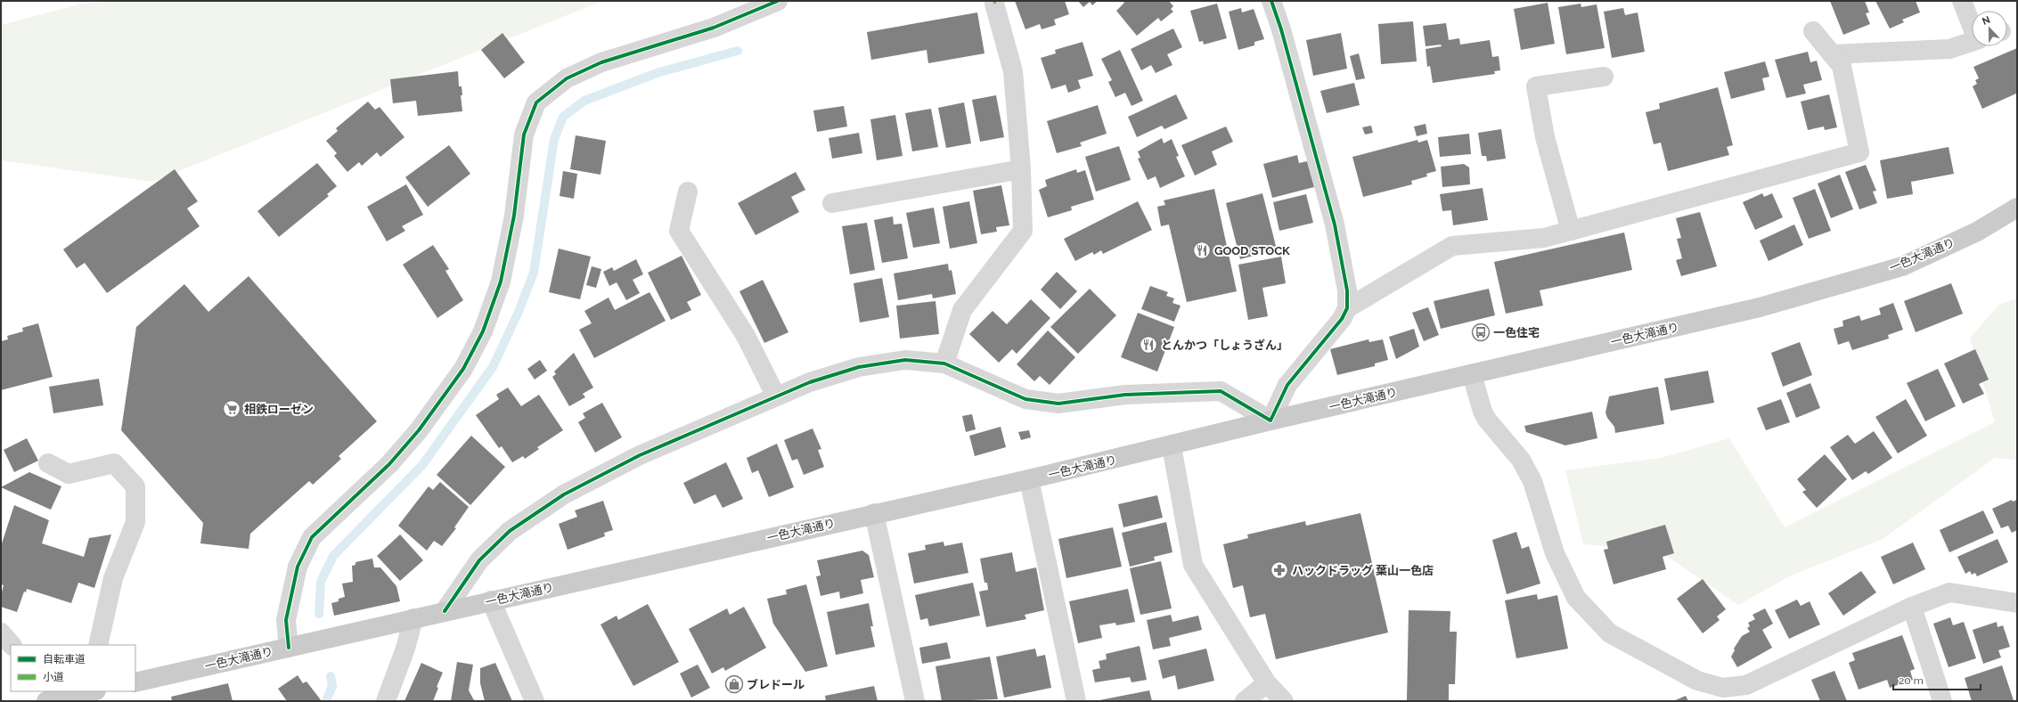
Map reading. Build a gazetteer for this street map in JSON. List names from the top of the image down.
{
  "streets": {
    "main road": ["一色大滝通り"]
  },
  "places": {
    "restaurant": ["GOOD STOCK", "とんかつ「しょうざん」"],
    "bus stop": ["一色住宅"],
    "supermarket": ["相鉄ローゼン"],
    "pharmacy": ["ハックドラッグ 葉山一色店"],
    "shop": ["ブレドール"]
  },
  "legend": ["自転車道", "小道"],
  "scale_bar": "20 m",
  "north": "top"
}
